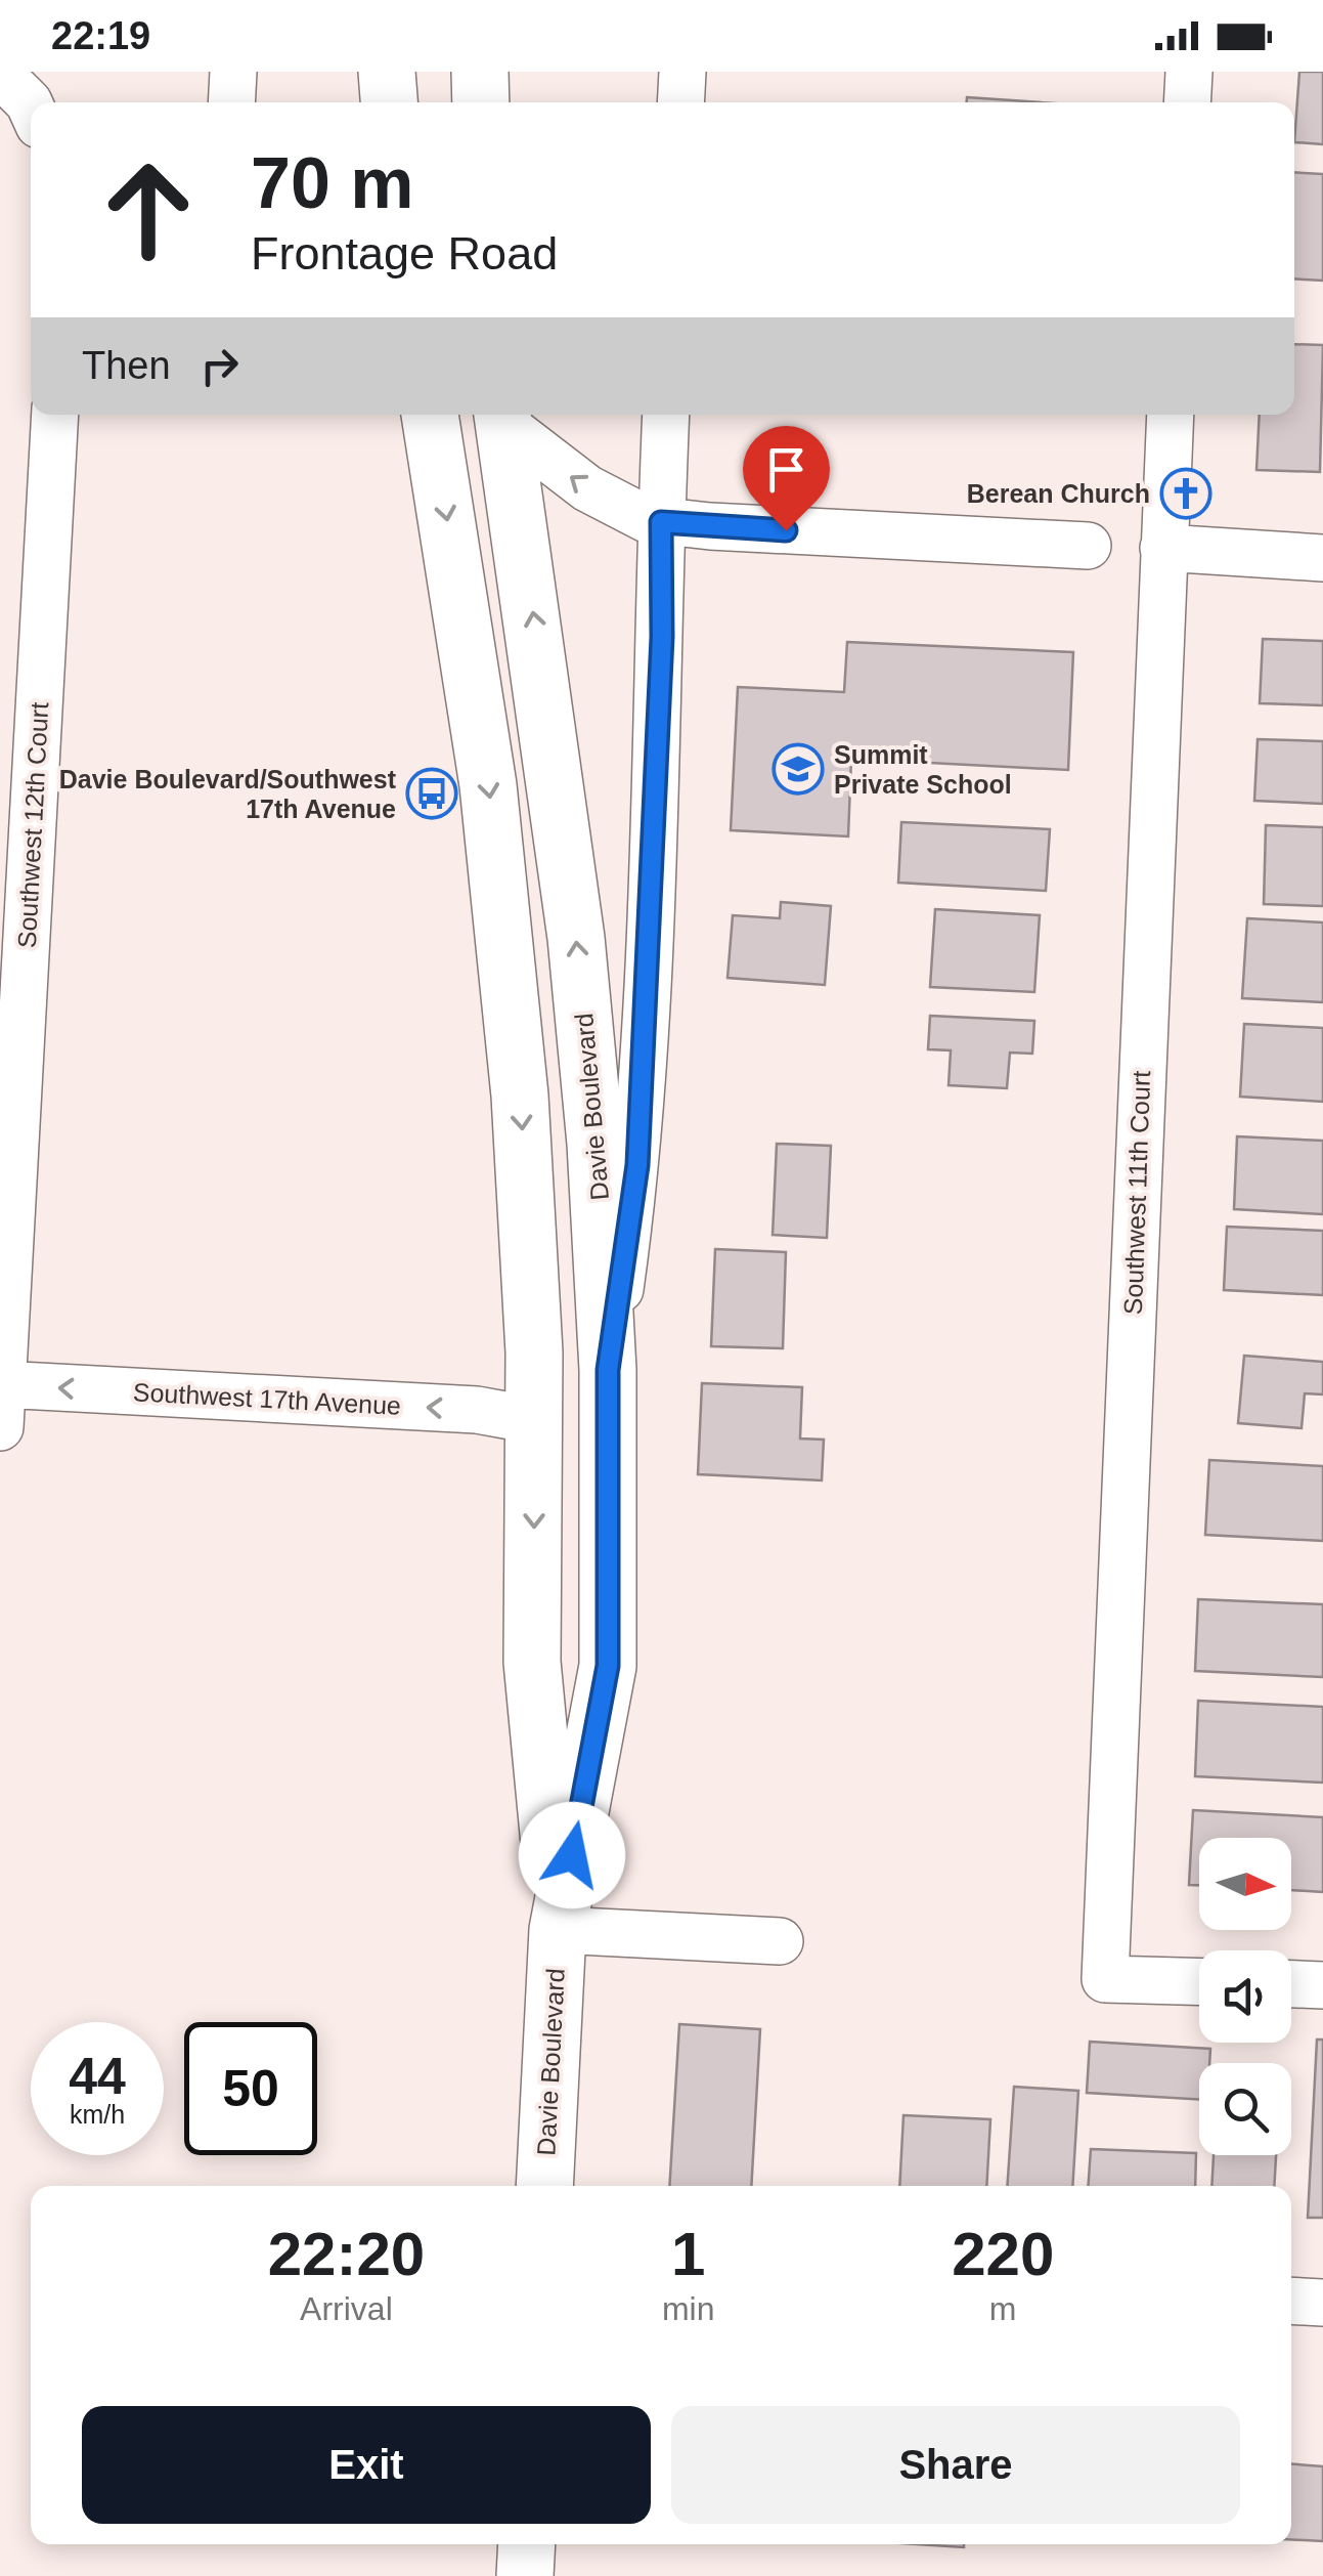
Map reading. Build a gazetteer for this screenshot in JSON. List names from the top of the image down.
{
  "streets": {
    "main road": ["Davie Boulevard"],
    "street": ["Southwest 12th Court", "Southwest 11th Court", "Southwest 17th Avenue"]
  },
  "crossings": [
    ["Southwest 12th Court", "Southwest 17th Avenue"],
    ["Davie Boulevard", "Southwest 17th Avenue"]
  ],
  "one_way": ["Southwest 17th Avenue"],
  "places": {
    "church": ["Berean Church"],
    "school or university": ["Summit Private School"],
    "bus stop": ["Davie Boulevard/Southwest 17th Avenue"]
  },
  "north": "right",
  "page": {
    "status": "22:19",
    "turn": ["70 m", "Frontage Road"],
    "then": "Then",
    "speed": "44 km/h",
    "limit": "50",
    "eta": [
      "22:20",
      "Arrival",
      "1",
      "min",
      "220",
      "m"
    ],
    "buttons": ["Exit", "Share"]
  }
}
